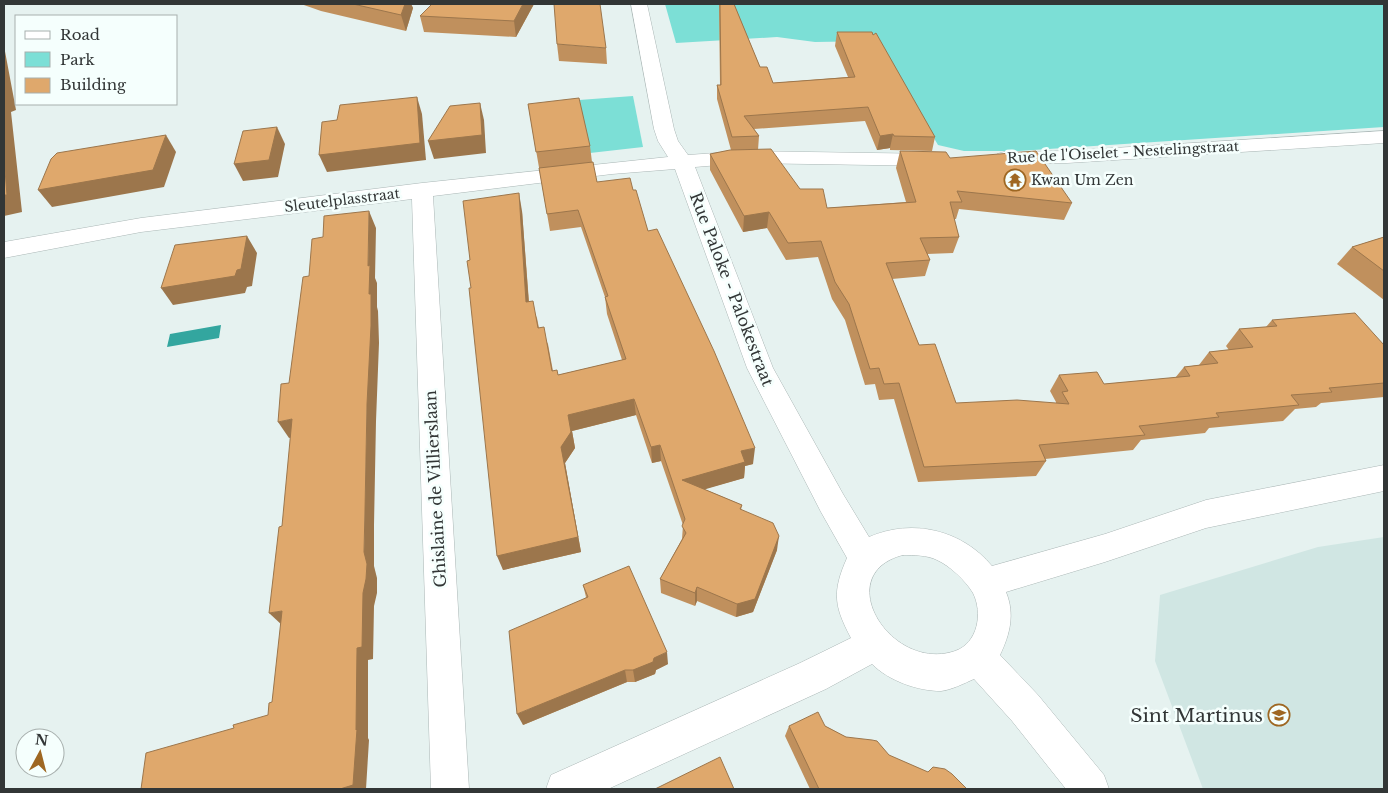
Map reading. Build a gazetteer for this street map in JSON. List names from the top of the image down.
{
  "streets": {
    "street": [
      "Rue de l'Oiselet - Nestelingstraat",
      "Sleutelplasstraat",
      "Rue Paloke - Palokestraat",
      "Ghislaine de Villierslaan"
    ]
  },
  "crossings": [
    ["Sleutelplasstraat", "Rue Paloke - Palokestraat"],
    ["Sleutelplasstraat", "Ghislaine de Villierslaan"]
  ],
  "places": {
    "temple": ["Kwan Um Zen"],
    "school or university": ["Sint Martinus"]
  },
  "legend": ["Road", "Park", "Building"],
  "north": "top"
}
